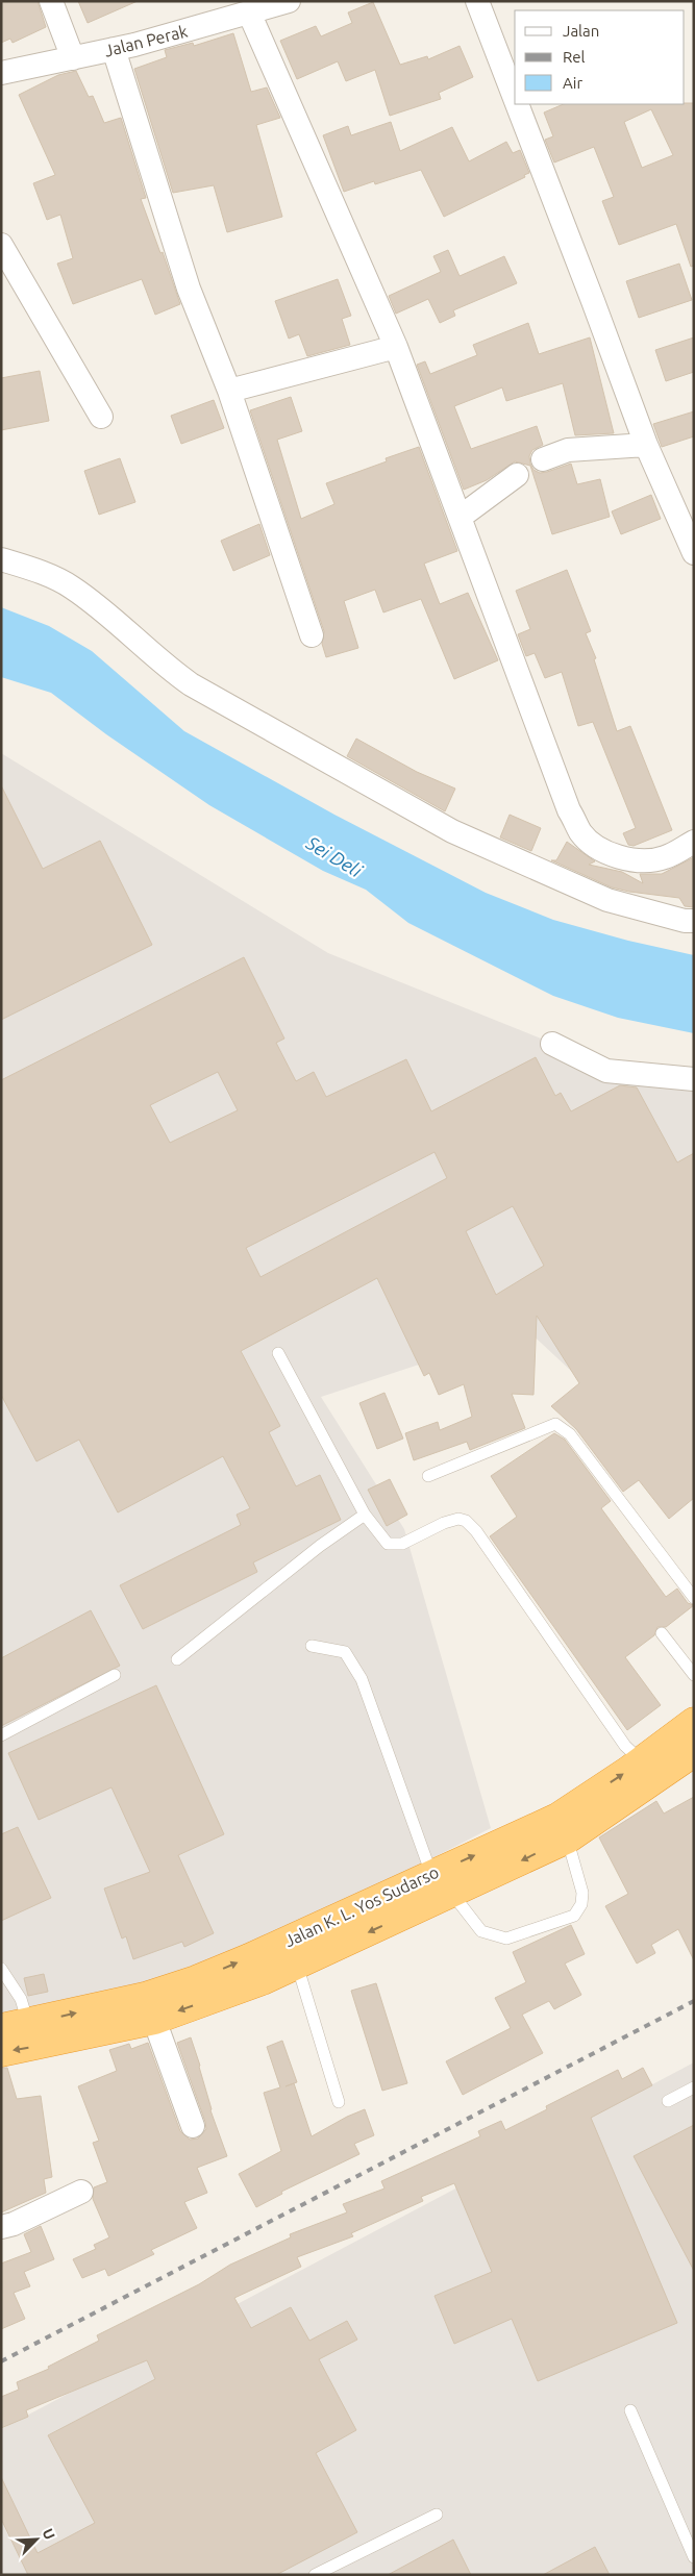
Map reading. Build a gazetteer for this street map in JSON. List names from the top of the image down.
{
  "streets": {
    "highway": ["Jalan K. L. Yos Sudarso"],
    "street": ["Jalan Perak"]
  },
  "water": ["Sei Deli"],
  "legend": ["Jalan", "Rel", "Air"],
  "north": "top right"
}
